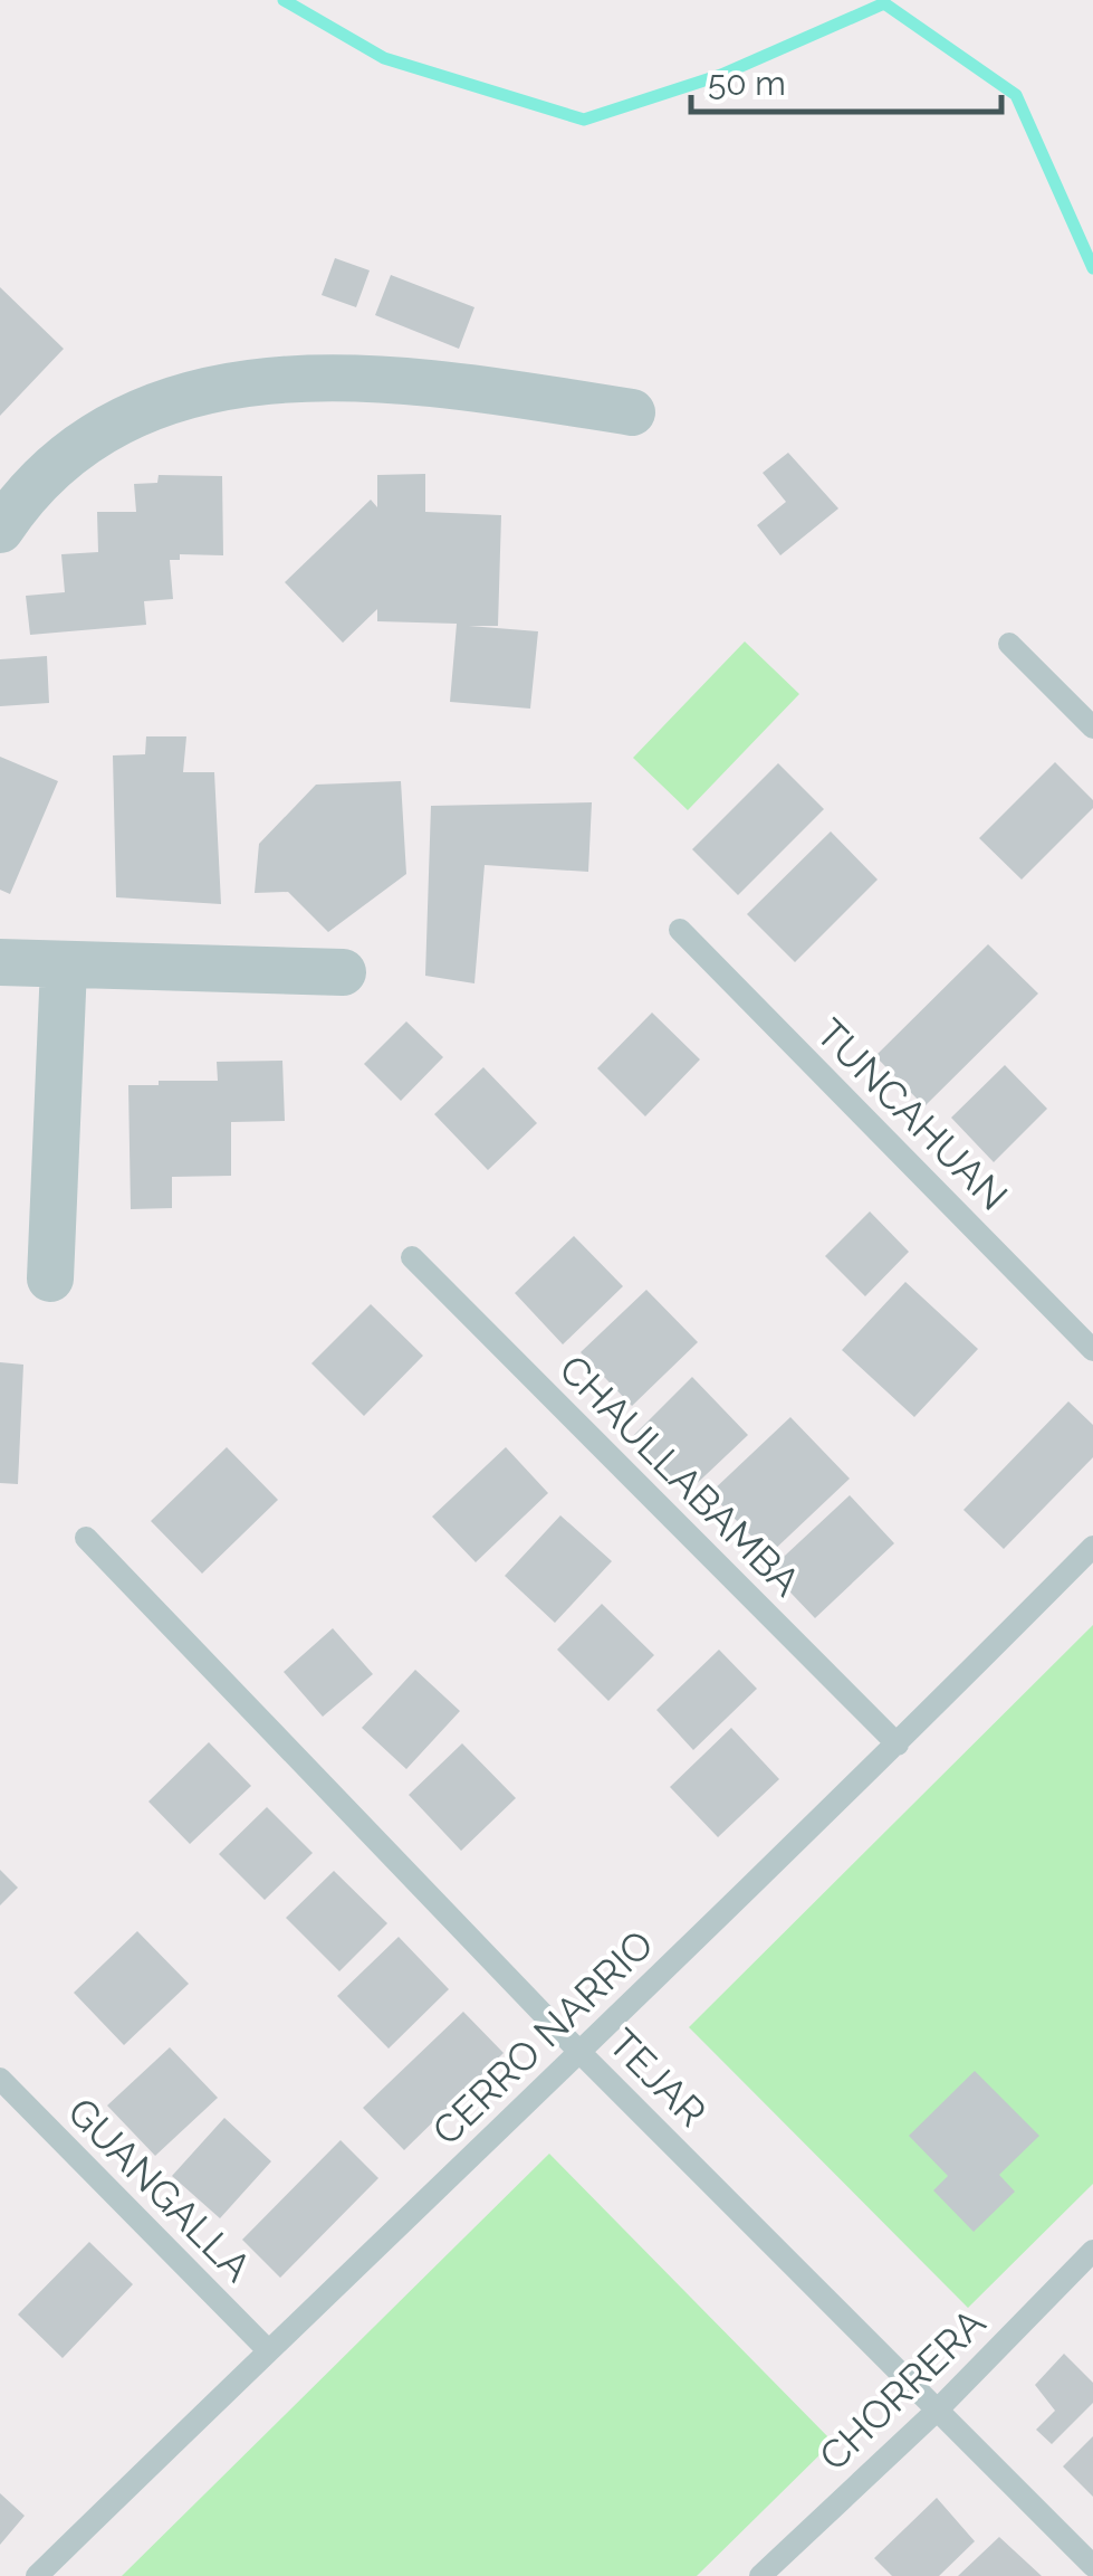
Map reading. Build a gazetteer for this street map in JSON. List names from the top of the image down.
{
  "streets": {
    "lane": [
      "TUNCAHUAN",
      "CHAULLABAMBA",
      "CERRO NARRIO",
      "TEJAR",
      "GUANGALLA",
      "CHORRERA"
    ]
  },
  "crossings": [
    ["CHAULLABAMBA", "CERRO NARRIO"],
    ["CERRO NARRIO", "TEJAR"],
    ["CERRO NARRIO", "GUANGALLA"],
    ["TEJAR", "CHORRERA"]
  ],
  "scale_bar": "50 m"
}
